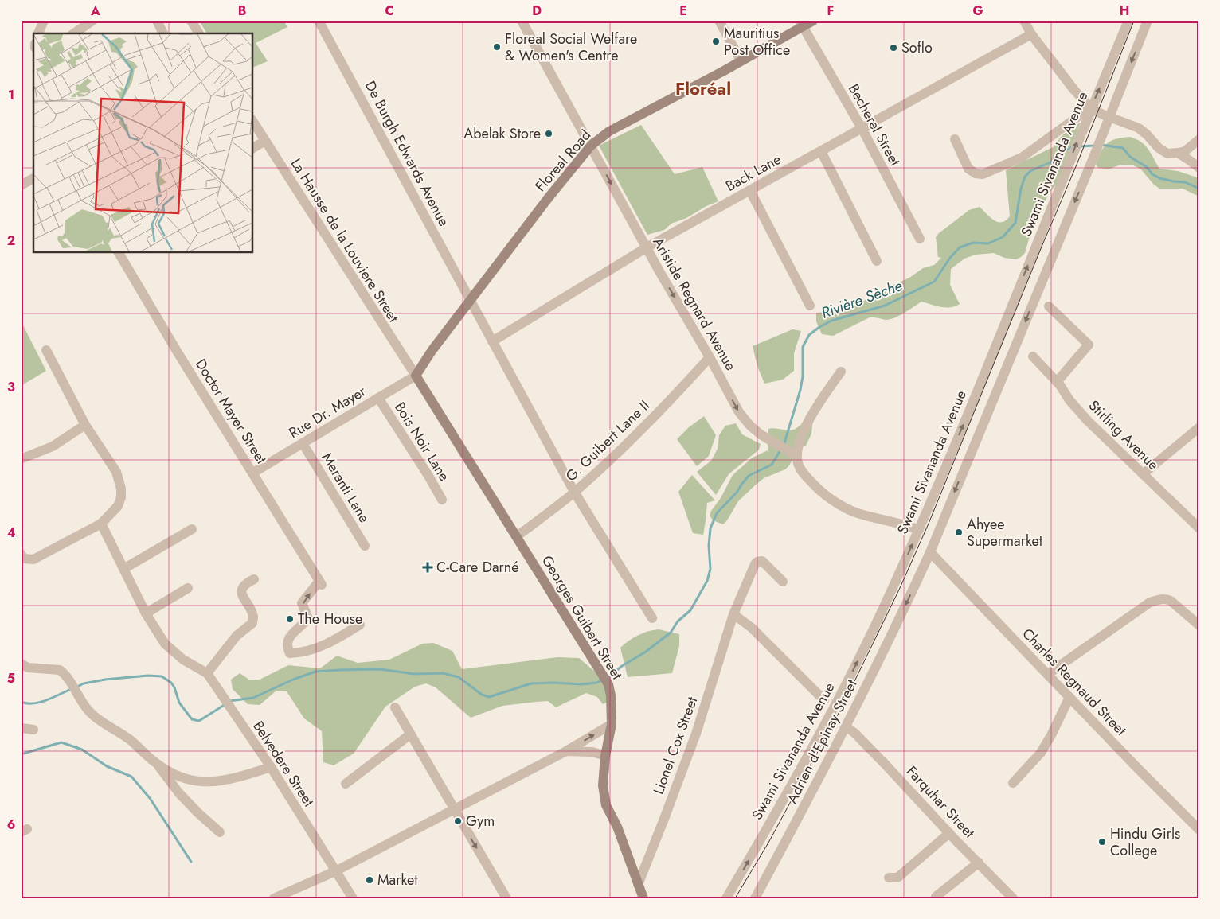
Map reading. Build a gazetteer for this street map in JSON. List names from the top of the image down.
{
  "streets": {
    "main road": ["Floreal Road", "Georges Guibert Street"],
    "street": [
      "Becherel Street",
      "De Burgh Edwards Avenue",
      "Swami Sivananda Avenue",
      "Back Lane",
      "La Hausse de la Louviere Street",
      "Aristide Regnard Avenue",
      "Doctor Mayer Street",
      "Rue Dr. Mayer",
      "Stirling Avenue",
      "G. Guibert Lane II",
      "Bois Noir Lane",
      "Meranti Lane",
      "Charles Regnaud Street",
      "Adrien d'Epinay Street",
      "Lionel Cox Street",
      "Belvedere Street",
      "Farquhar Street"
    ]
  },
  "crossings": [
    ["Becherel Street", "Floreal Road"],
    ["Becherel Street", "Back Lane"],
    ["De Burgh Edwards Avenue", "Floreal Road"],
    ["De Burgh Edwards Avenue", "Back Lane"],
    ["De Burgh Edwards Avenue", "G. Guibert Lane II"],
    ["Floreal Road", "La Hausse de la Louviere Street"],
    ["Floreal Road", "Aristide Regnard Avenue"],
    ["Floreal Road", "Rue Dr. Mayer"],
    ["Floreal Road", "Georges Guibert Street"],
    ["Back Lane", "Aristide Regnard Avenue"],
    ["La Hausse de la Louviere Street", "Rue Dr. Mayer"],
    ["La Hausse de la Louviere Street", "Georges Guibert Street"],
    ["Aristide Regnard Avenue", "G. Guibert Lane II"],
    ["Doctor Mayer Street", "Rue Dr. Mayer"],
    ["Rue Dr. Mayer", "Bois Noir Lane"],
    ["Rue Dr. Mayer", "Meranti Lane"],
    ["Rue Dr. Mayer", "Georges Guibert Street"],
    ["G. Guibert Lane II", "Georges Guibert Street"],
    ["Georges Guibert Street", "Lionel Cox Street"],
    ["Charles Regnaud Street", "Adrien d'Epinay Street"],
    ["Adrien d'Epinay Street", "Farquhar Street"]
  ],
  "one_way": ["Swami Sivananda Avenue", "Aristide Regnard Avenue", "Adrien d'Epinay Street"],
  "districts": ["Floréal"],
  "water": ["Rivière Sèche"],
  "places": {
    "other": [
      "Mauritius Post Office",
      "Floreal Social Welfare & Women's Centre",
      "Soflo",
      "Abelak Store",
      "Ahyee Supermarket",
      "The House",
      "Gym",
      "Hindu Girls College",
      "Market"
    ],
    "health": ["C-Care Darné"]
  },
  "grid": {
    "columns": [
      "A",
      "B",
      "C",
      "D",
      "E",
      "F",
      "G",
      "H"
    ],
    "rows": [
      "1",
      "2",
      "3",
      "4",
      "5",
      "6"
    ]
  }
}
